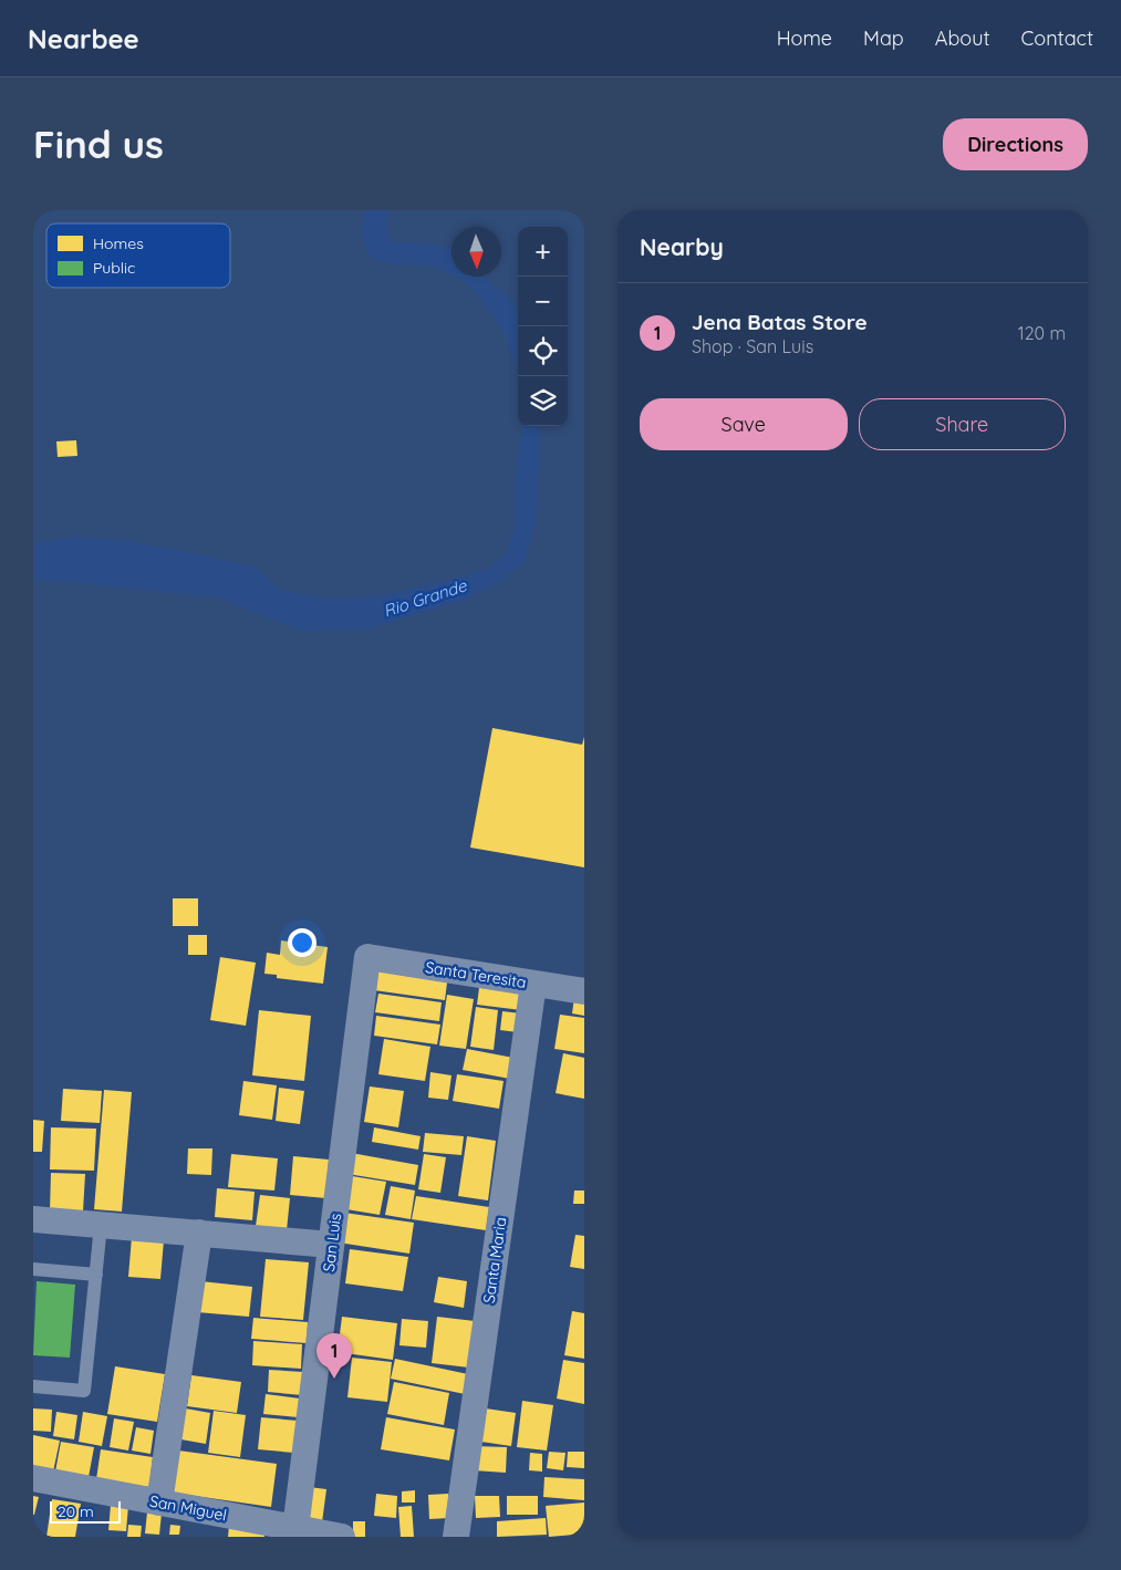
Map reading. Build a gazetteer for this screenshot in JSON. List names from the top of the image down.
{
  "streets": {
    "street": [
      "Santa Teresita",
      "San Luis",
      "Santa Maria",
      "San Miguel"
    ]
  },
  "crossings": [
    ["Santa Teresita", "San Luis"],
    ["Santa Teresita", "Santa Maria"],
    ["San Luis", "San Miguel"]
  ],
  "water": ["Rio Grande"],
  "legend": ["Homes", "Public"],
  "scale_bar": "20 m",
  "north": "bottom",
  "page": {
    "header": "Nearbee",
    "nav": [
      "Home",
      "Map",
      "About",
      "Contact"
    ],
    "buttons": [
      "Directions",
      ["Save", "Share"]
    ],
    "title": "Find us",
    "heading": "Nearby",
    "map_buttons": ["+", "−"],
    "list": [
      {
        "mark": "1",
        "name": "Jena Batas Store",
        "note": "Shop · San Luis",
        "value": "120 m"
      }
    ],
    "pins": "1",
    "scale": "20 m"
  }
}
